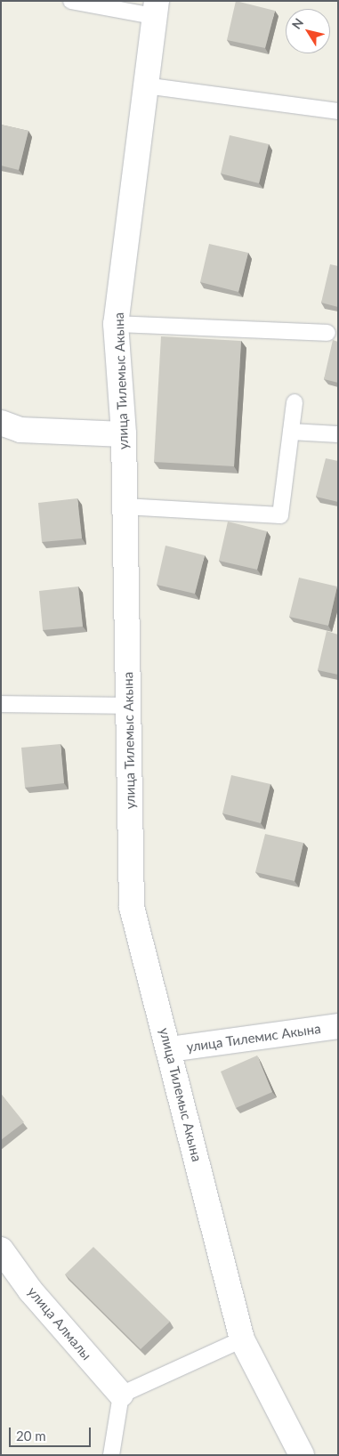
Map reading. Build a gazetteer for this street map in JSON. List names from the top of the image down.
{
  "streets": {
    "street": ["улица Тилемыс Акына", "улица Тилемис Акына", "улица Алмалы"]
  },
  "crossings": [
    ["улица Тилемыс Акына", "улица Тилемис Акына"]
  ],
  "scale_bar": "20 m",
  "north": "top left"
}
